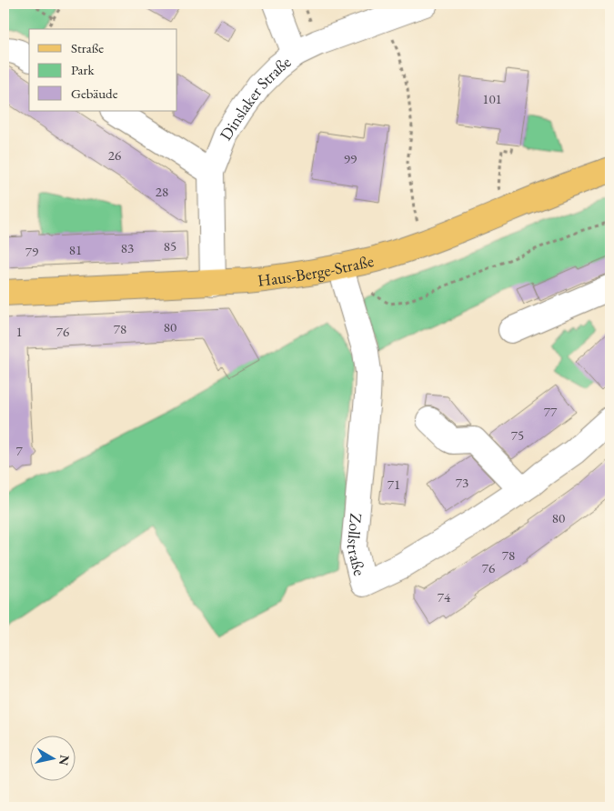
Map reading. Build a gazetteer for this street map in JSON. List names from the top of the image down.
{
  "streets": {
    "main road": ["Haus-Berge-Straße"],
    "street": ["Dinslaker Straße", "Zollstraße"]
  },
  "crossings": [
    ["Dinslaker Straße", "Haus-Berge-Straße"],
    ["Haus-Berge-Straße", "Zollstraße"]
  ],
  "house_numbers": [
    "101",
    "26",
    "99",
    "28",
    "85",
    "83",
    "81",
    "79",
    "80",
    "78",
    "1",
    "76",
    "77",
    "75",
    "7",
    "73",
    "71",
    "80",
    "78",
    "76",
    "74"
  ],
  "legend": ["Straße", "Park", "Gebäude"],
  "north": "right"
}
